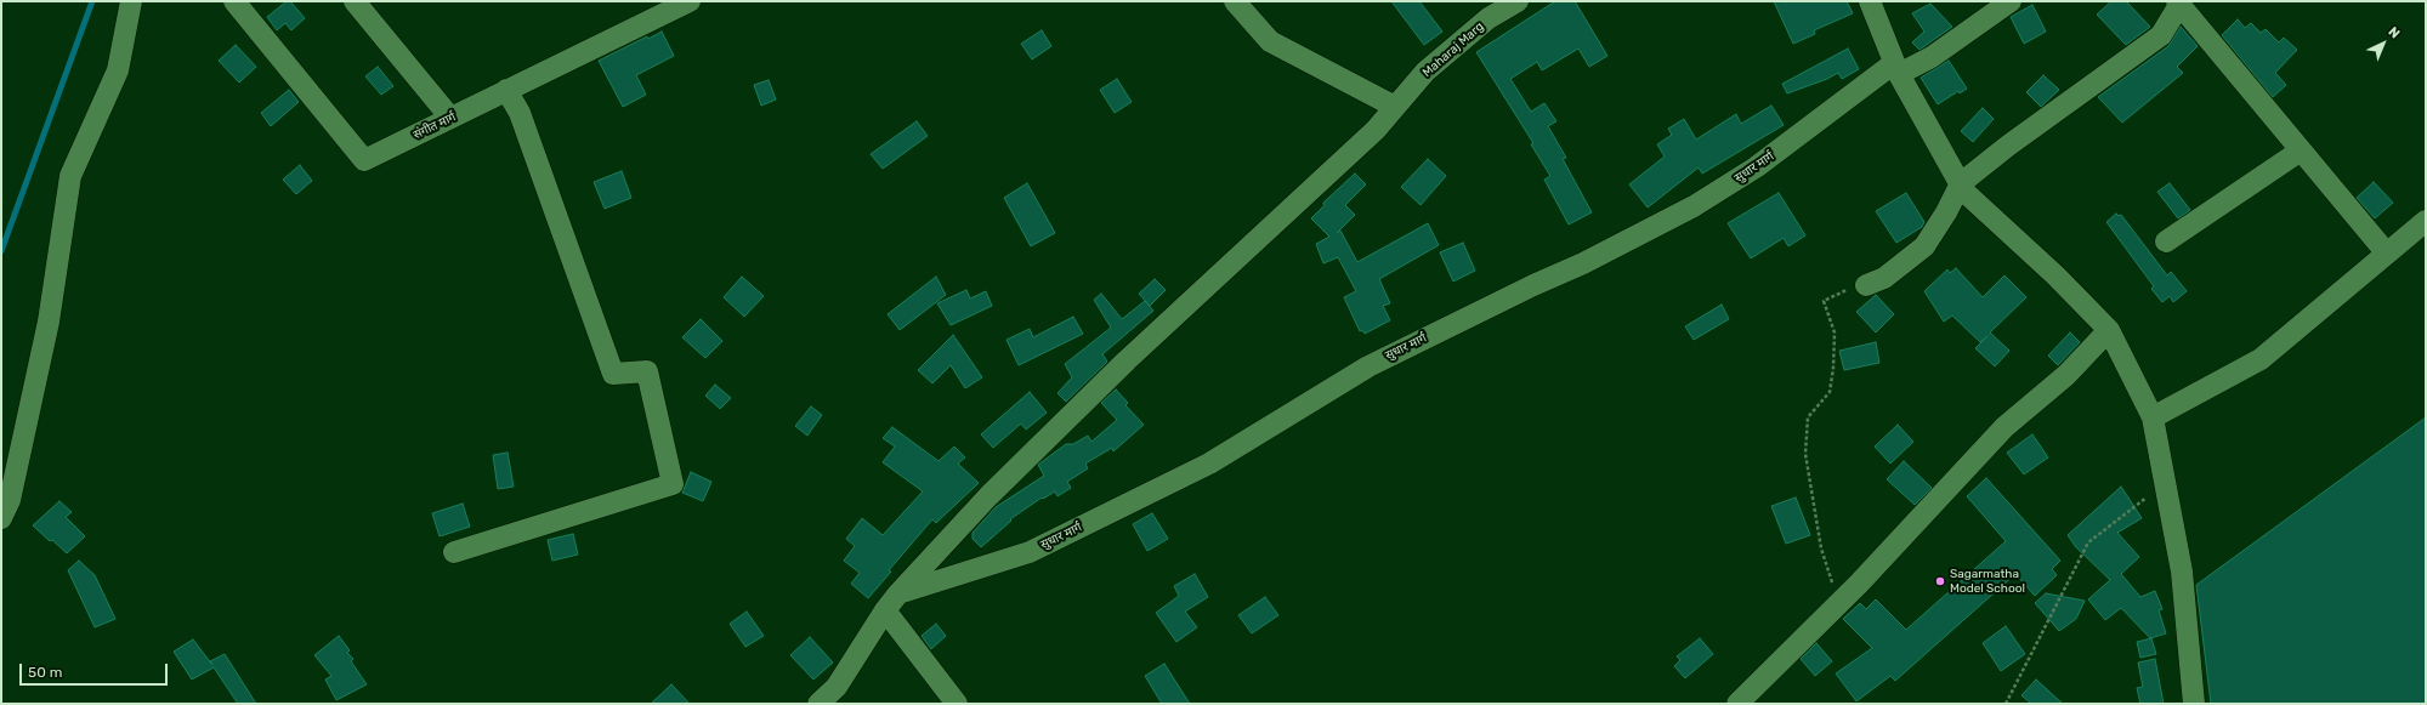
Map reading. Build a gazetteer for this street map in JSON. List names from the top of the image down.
{
  "streets": {
    "street": ["Maharaj Marg", "संगीत मार्ग", "सुधार मार्ग"]
  },
  "crossings": [
    ["Maharaj Marg", "सुधार मार्ग"]
  ],
  "places": ["Sagarmatha Model School"],
  "scale_bar": "50 m",
  "north": "top right"
}
